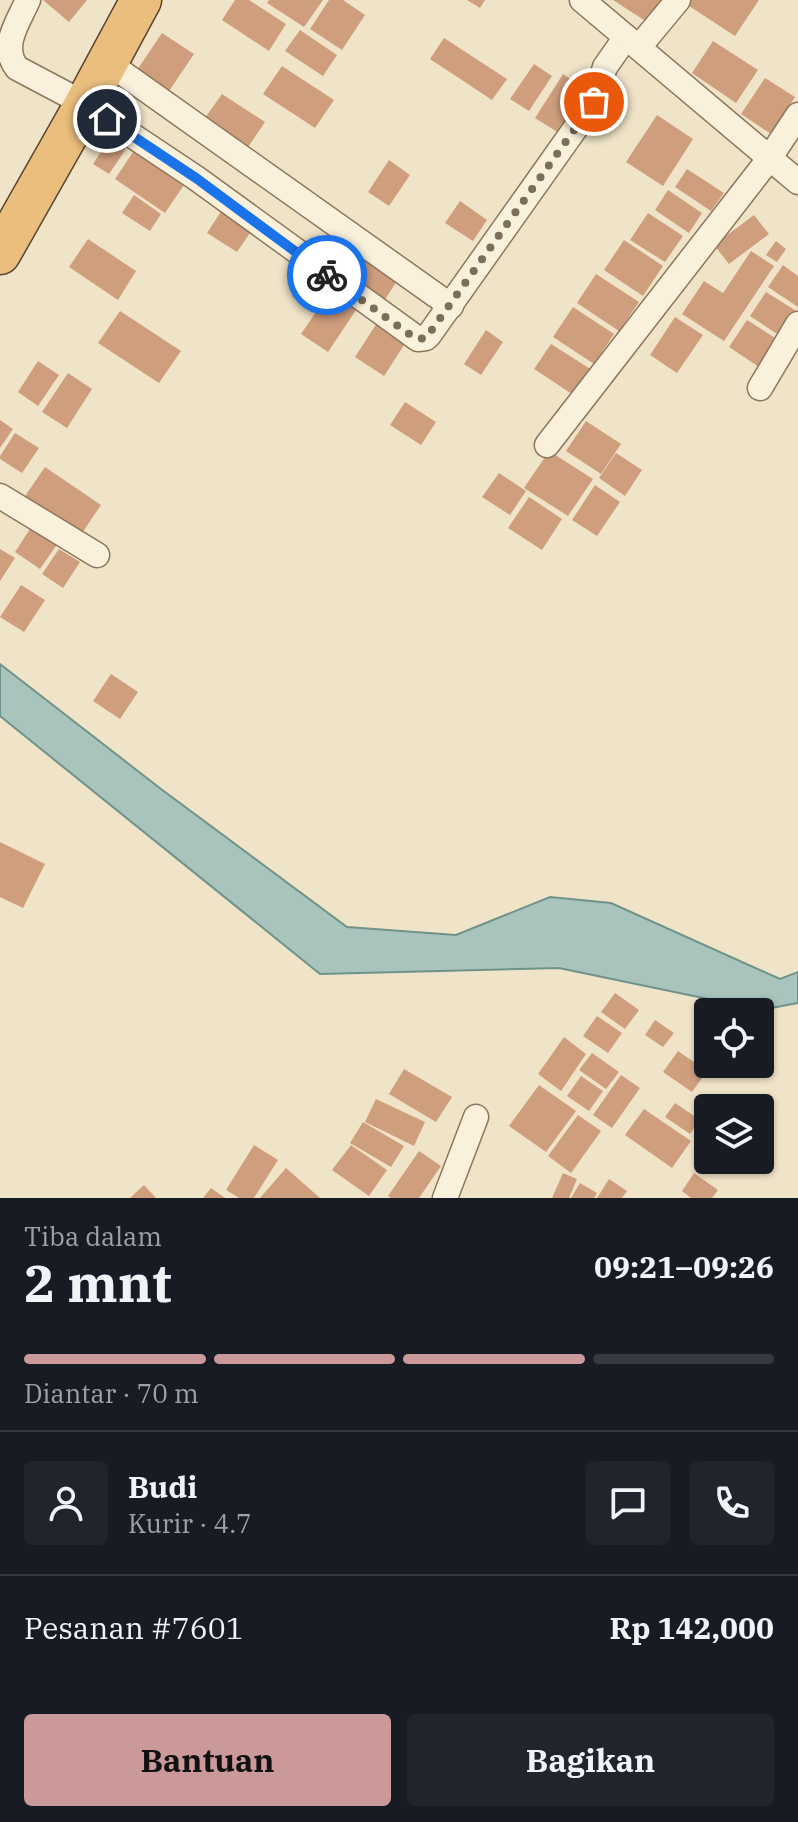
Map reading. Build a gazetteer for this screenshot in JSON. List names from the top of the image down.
{
  "page": {
    "heading": ["2 mnt", "Tiba dalam", "09:21–09:26"],
    "panel": [
      "Budi",
      "Kurir · 4.7",
      "Pesanan #7601",
      "Rp 142,000"
    ],
    "bar": "Diantar · 70 m",
    "buttons": ["Bantuan", "Bagikan"]
  }
}
